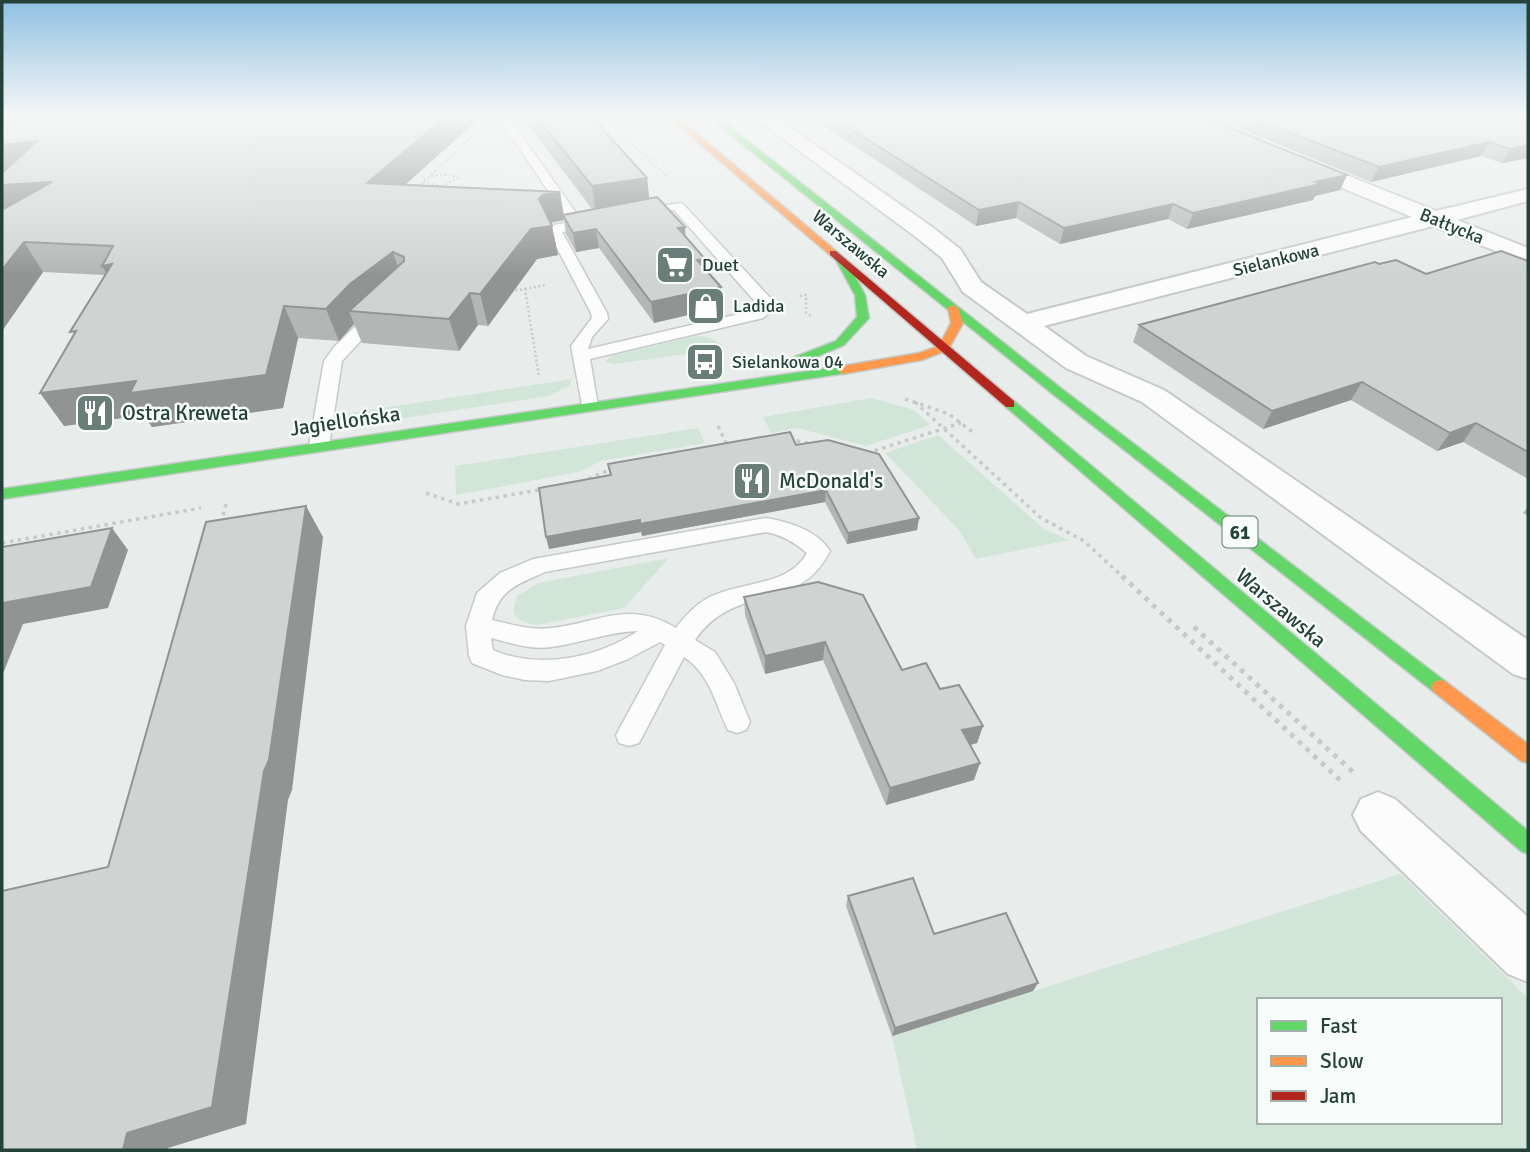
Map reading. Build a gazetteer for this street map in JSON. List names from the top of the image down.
{
  "streets": {
    "main road": ["Warszawska", "Jagiellońska", "61"],
    "street": ["Bałtycka", "Sielankowa"]
  },
  "crossings": [
    ["Bałtycka", "Sielankowa"],
    ["Warszawska", "Jagiellońska"]
  ],
  "places": {
    "supermarket": ["Duet"],
    "shop": ["Ladida"],
    "bus stop": ["Sielankowa 04"],
    "restaurant": ["Ostra Kreweta", "McDonald's"]
  },
  "legend": ["Fast", "Slow", "Jam"]
}
